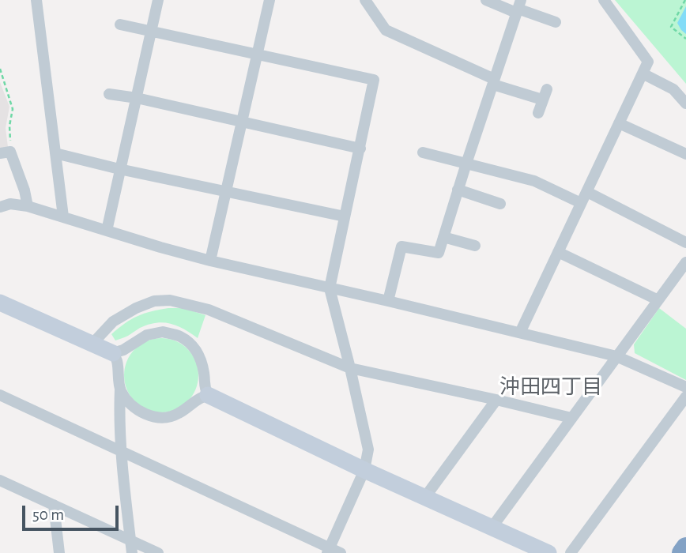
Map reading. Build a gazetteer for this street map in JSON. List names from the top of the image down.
{
  "districts": ["沖田四丁目"],
  "scale_bar": "50 m"
}
